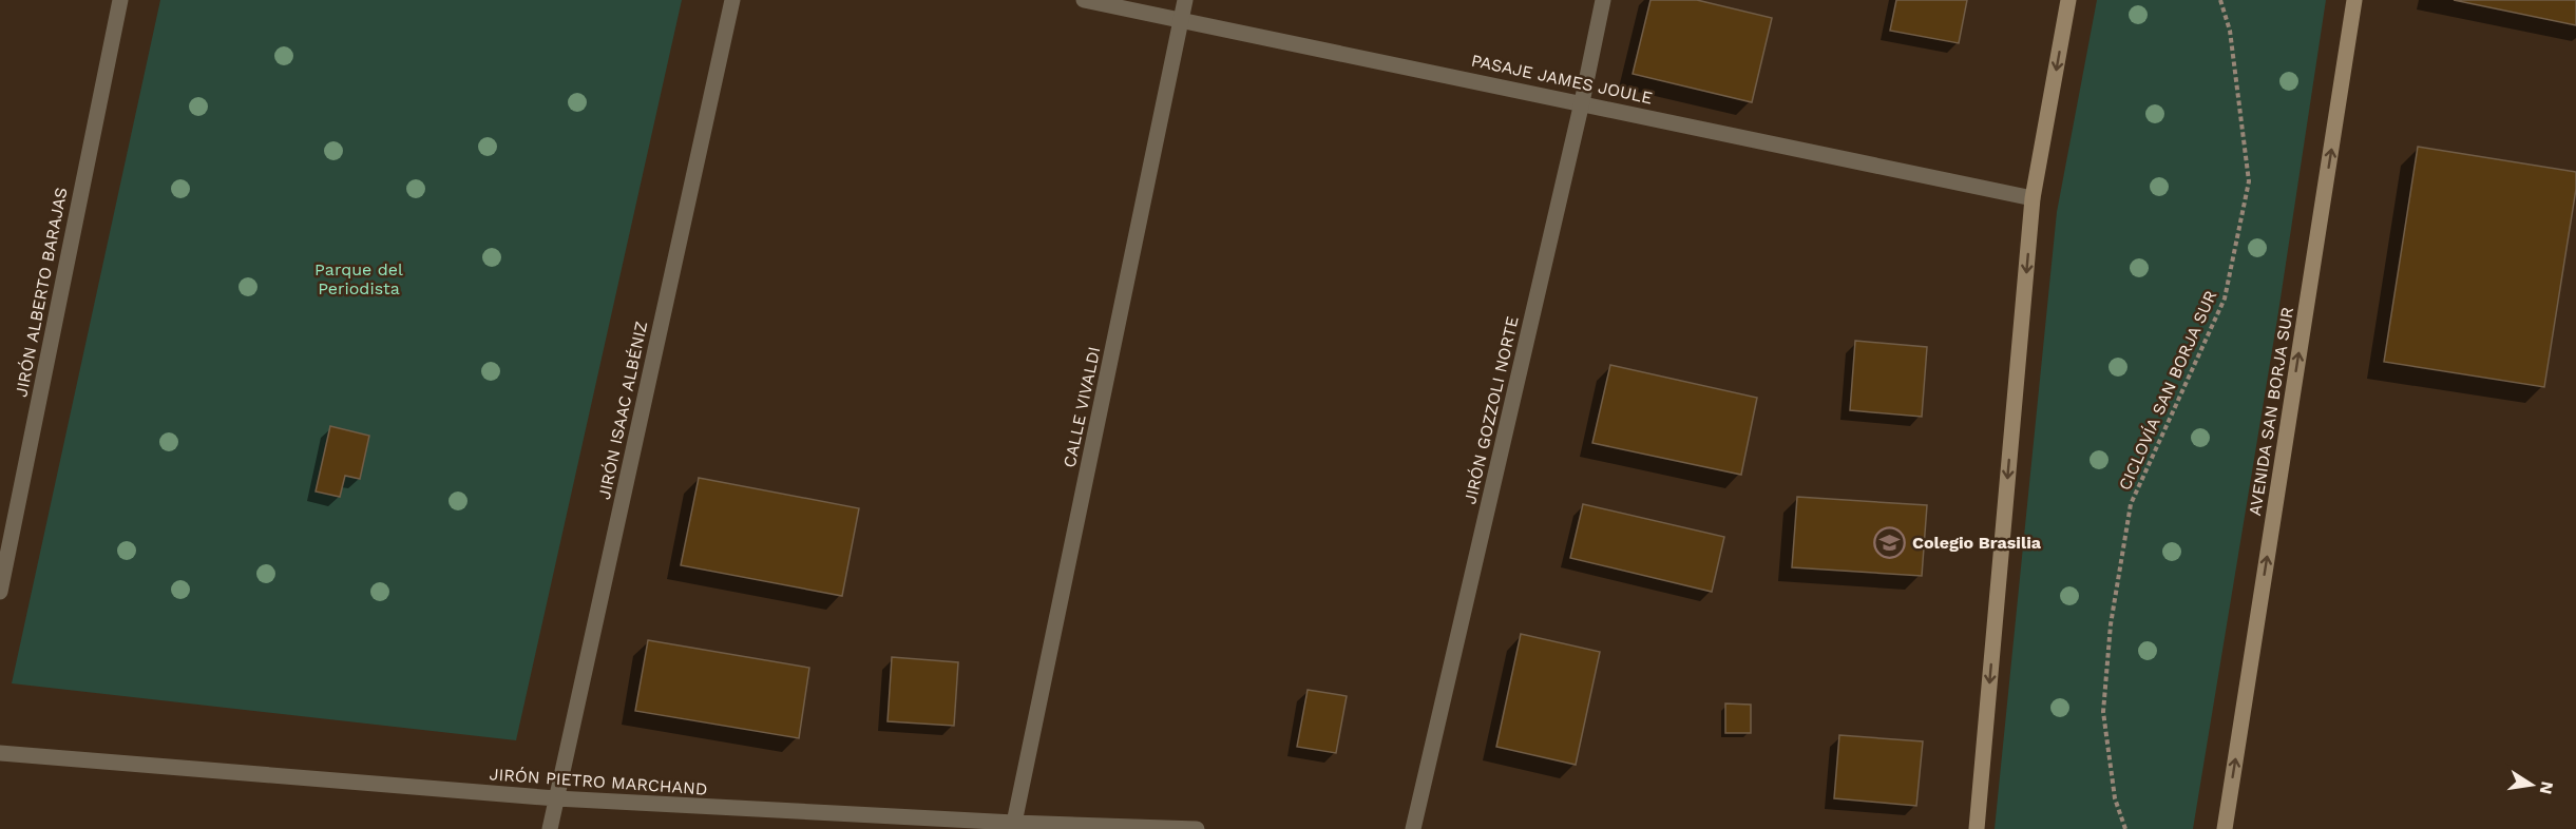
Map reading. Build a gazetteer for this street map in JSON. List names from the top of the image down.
{
  "streets": {
    "main road": ["AVENIDA SAN BORJA SUR"],
    "street": [
      "PASAJE JAMES JOULE",
      "JIRÓN ALBERTO BARAJAS",
      "CALLE VIVALDI",
      "JIRÓN ISAAC ALBÉNIZ",
      "JIRÓN GOZZOLI NORTE",
      "JIRÓN PIETRO MARCHAND"
    ],
    "path": ["CICLOVÍA SAN BORJA SUR"]
  },
  "crossings": [
    ["PASAJE JAMES JOULE", "CALLE VIVALDI"],
    ["PASAJE JAMES JOULE", "JIRÓN GOZZOLI NORTE"],
    ["CALLE VIVALDI", "JIRÓN PIETRO MARCHAND"],
    ["JIRÓN ISAAC ALBÉNIZ", "JIRÓN PIETRO MARCHAND"]
  ],
  "one_way": ["AVENIDA SAN BORJA SUR"],
  "parks": ["Parque del Periodista"],
  "places": {
    "school or university": ["Colegio Brasilia"]
  },
  "north": "right"
}
